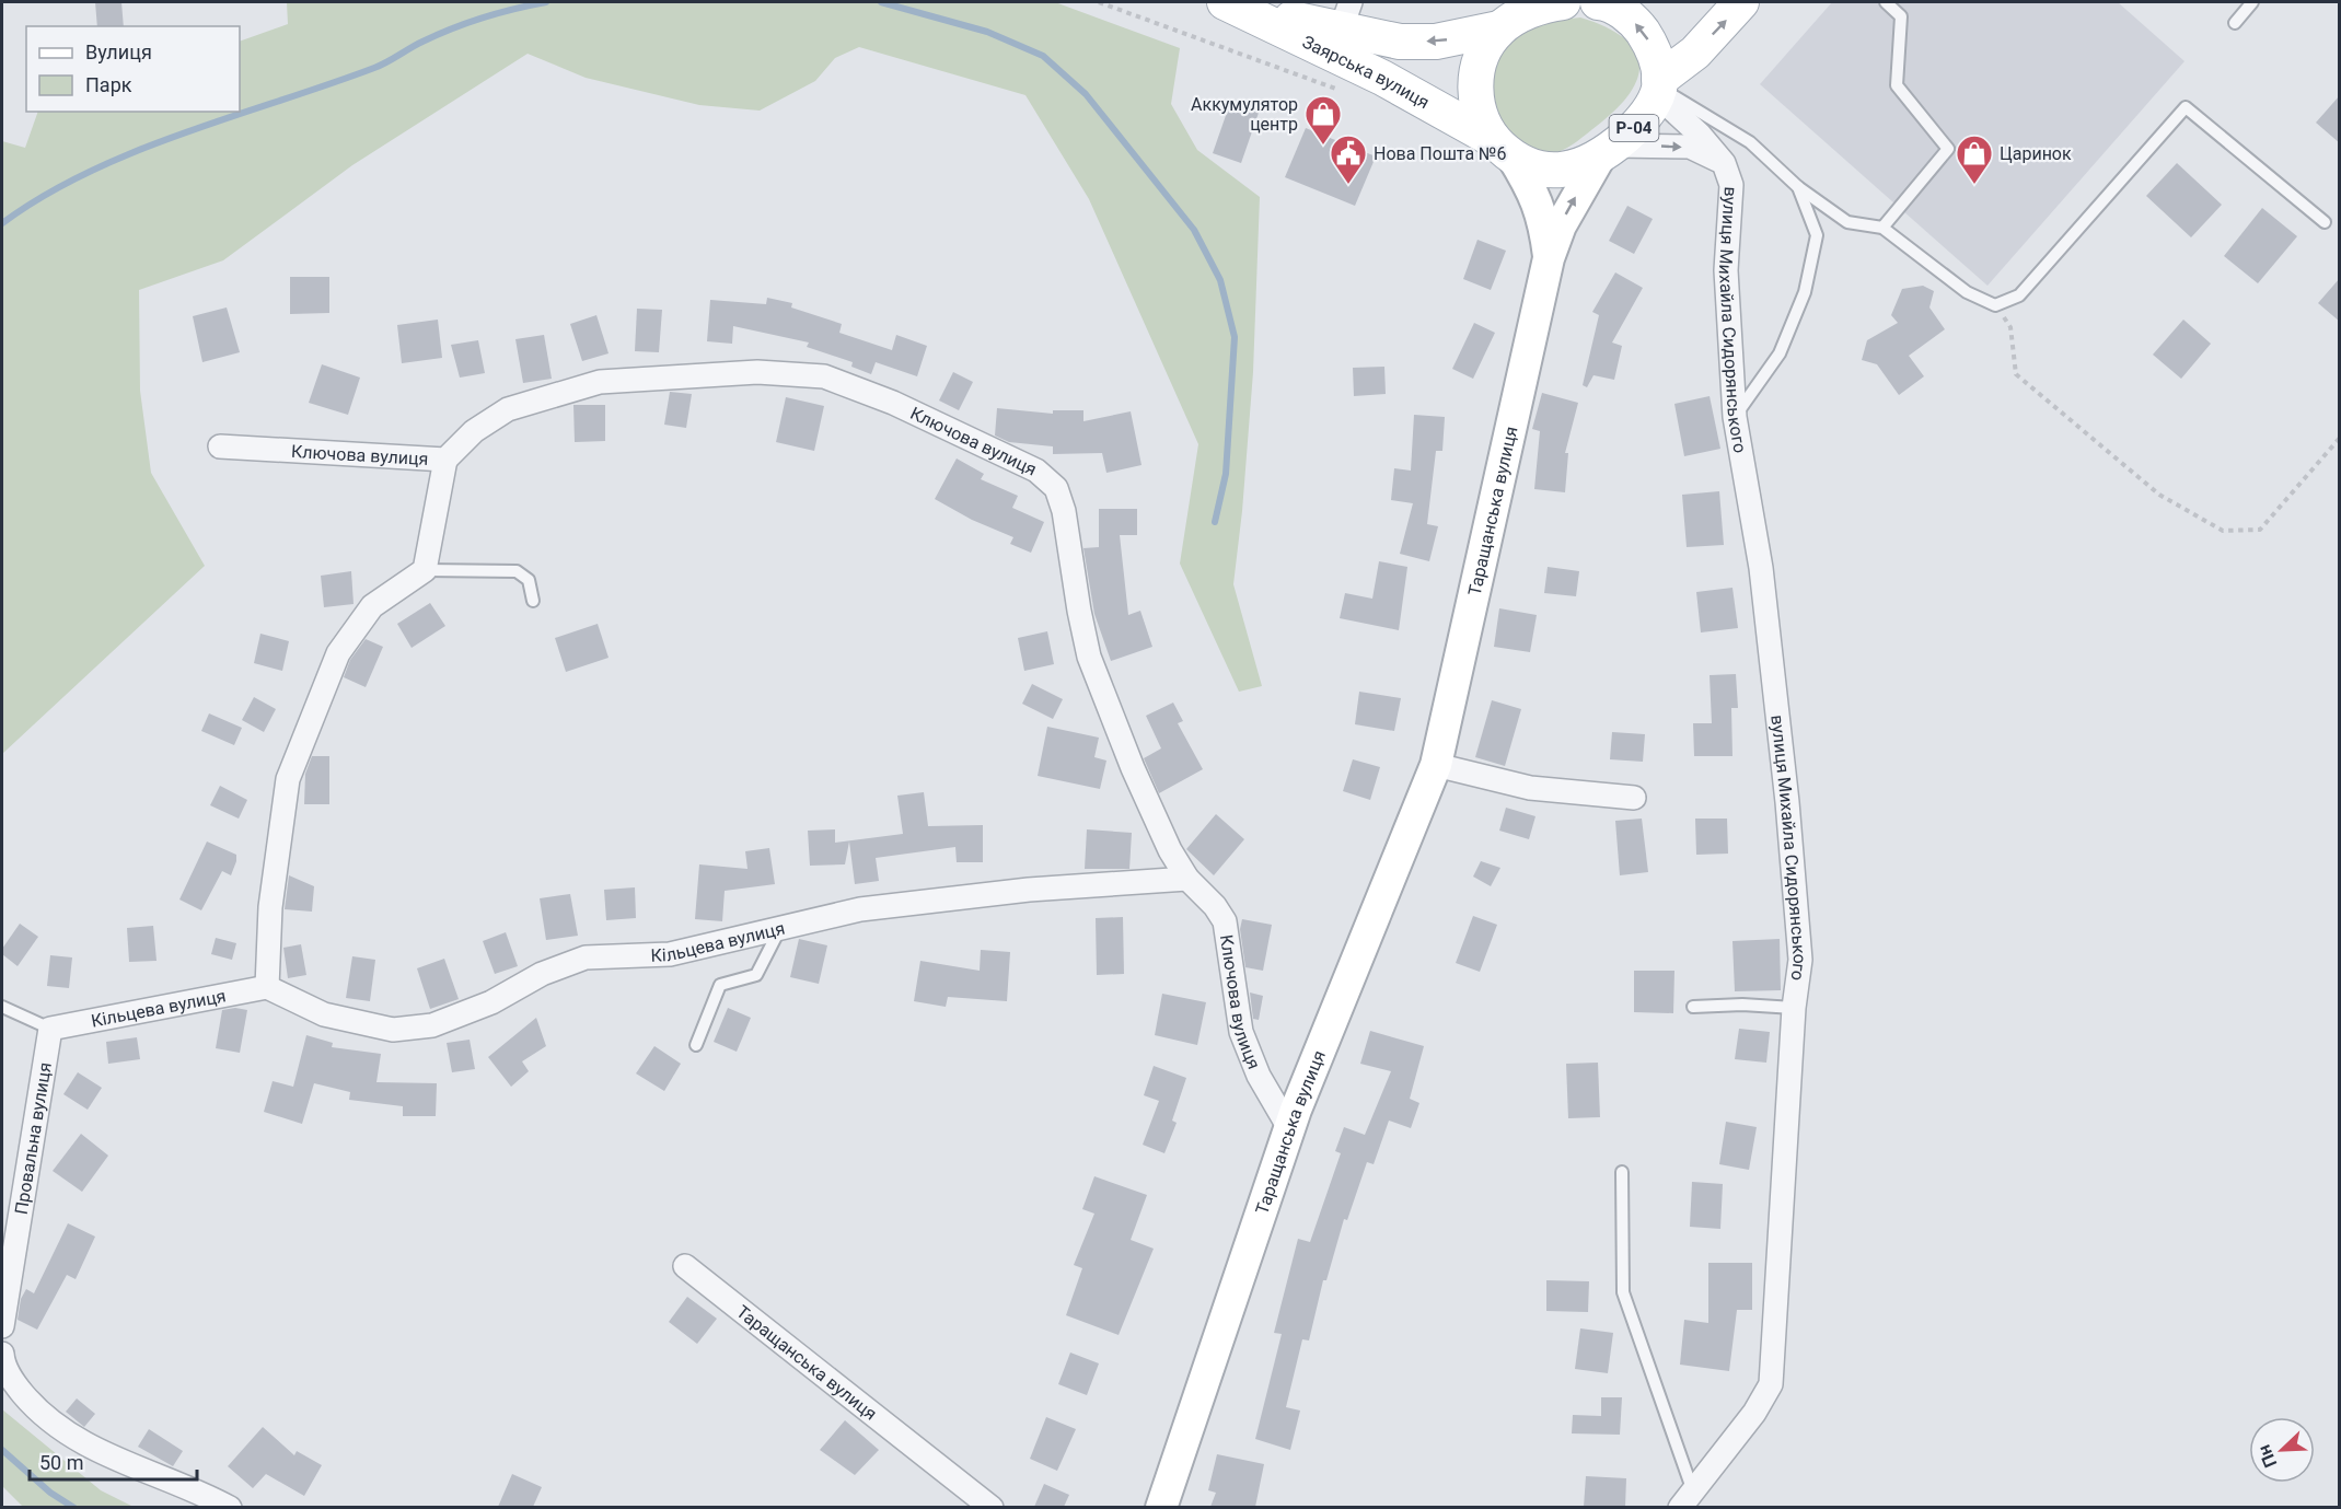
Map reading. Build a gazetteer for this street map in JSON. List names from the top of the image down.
{
  "streets": {
    "main road": ["Заярська вулиця", "Р-04", "Таращанська вулиця"],
    "street": [
      "вулиця Михайла Сидорянського",
      "Ключова вулиця",
      "Кільцева вулиця",
      "Провальна вулиця"
    ]
  },
  "crossings": [
    ["Заярська вулиця", "Р-04"],
    ["Заярська вулиця", "Таращанська вулиця"],
    ["Р-04", "Таращанська вулиця"],
    ["Ключова вулиця", "Таращанська вулиця"],
    ["Ключова вулиця", "Кільцева вулиця"],
    ["Кільцева вулиця", "Провальна вулиця"]
  ],
  "places": {
    "shop": ["Аккумулятор центр", "Царинок"],
    "public building": ["Нова Пошта №6"]
  },
  "legend": ["Вулиця", "Парк"],
  "scale_bar": "50 m",
  "north": "bottom left"
}
